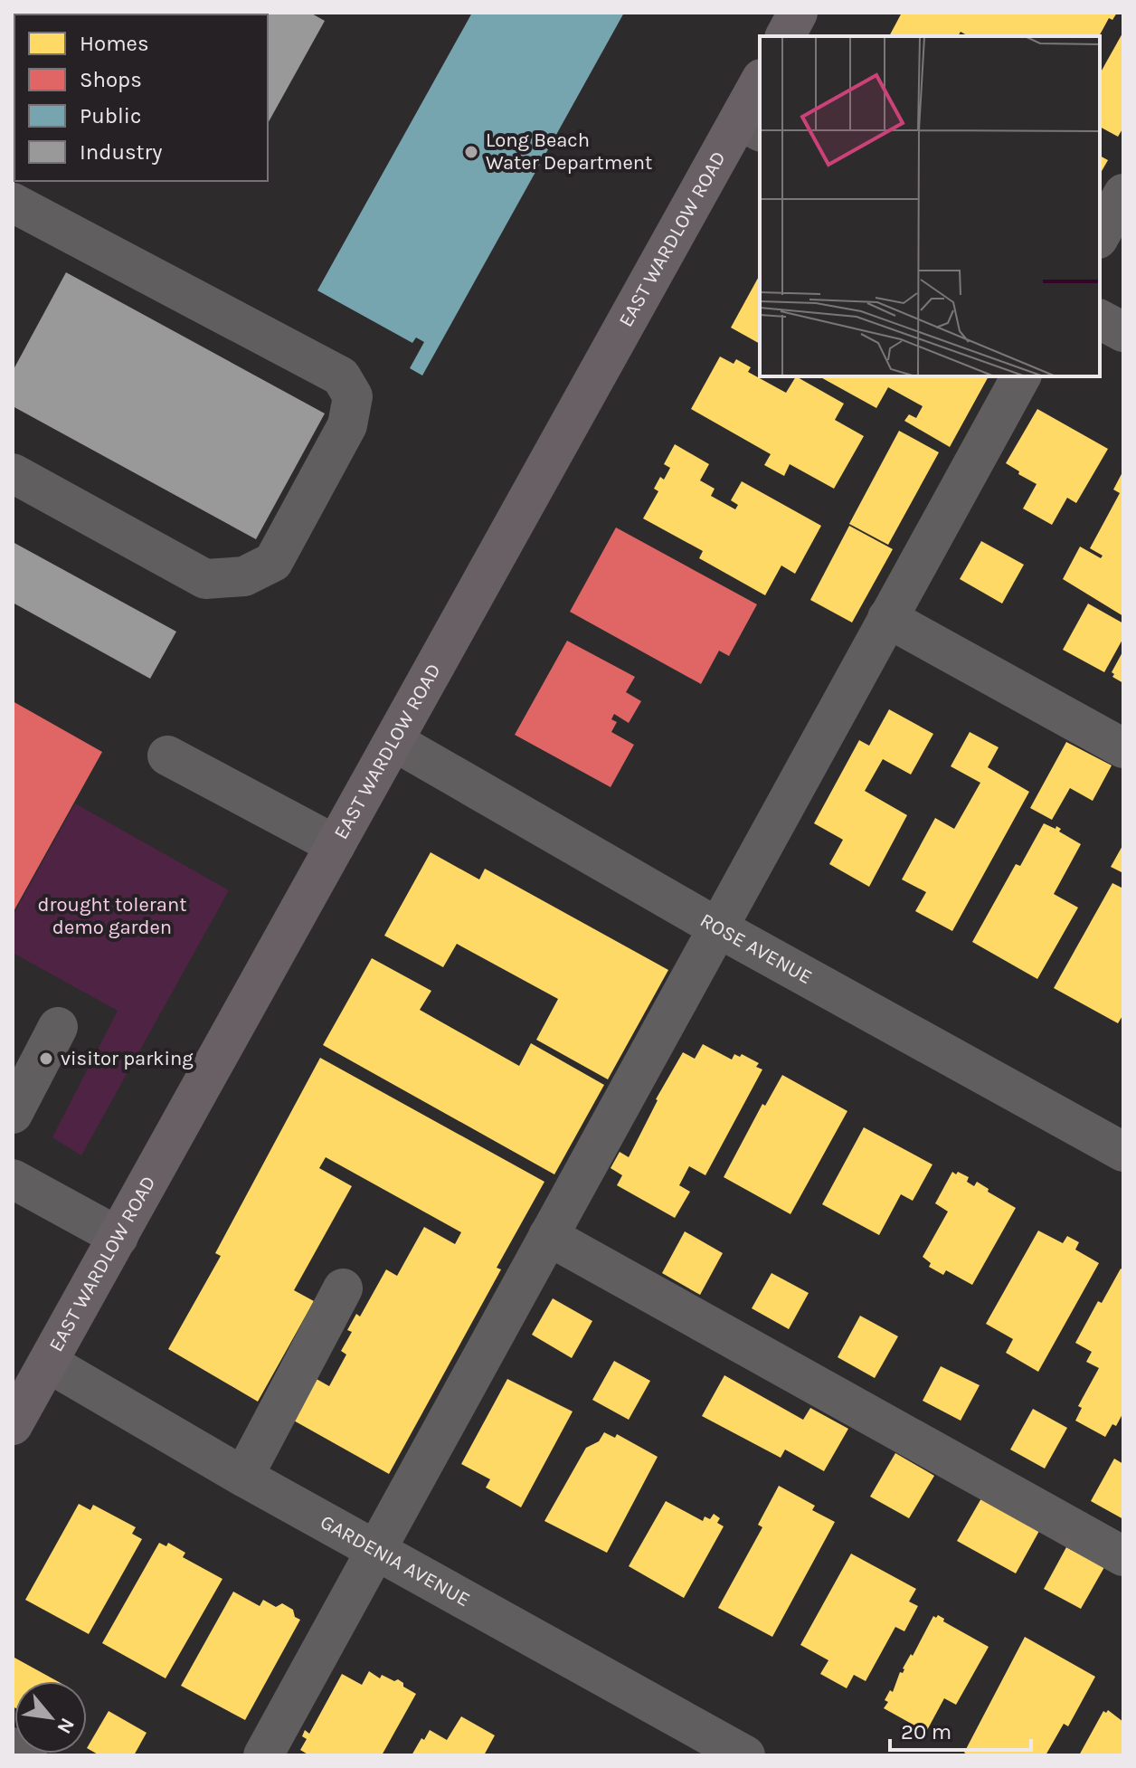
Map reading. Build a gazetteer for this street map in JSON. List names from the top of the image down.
{
  "streets": {
    "main road": ["EAST WARDLOW ROAD"],
    "street": ["ROSE AVENUE", "GARDENIA AVENUE"]
  },
  "crossings": [
    ["EAST WARDLOW ROAD", "ROSE AVENUE"],
    ["EAST WARDLOW ROAD", "GARDENIA AVENUE"]
  ],
  "parks": ["drought tolerant demo garden"],
  "places": ["Long Beach Water Department", "visitor parking"],
  "legend": [
    "Homes",
    "Shops",
    "Public",
    "Industry"
  ],
  "scale_bar": "20 m",
  "north": "bottom right"
}
